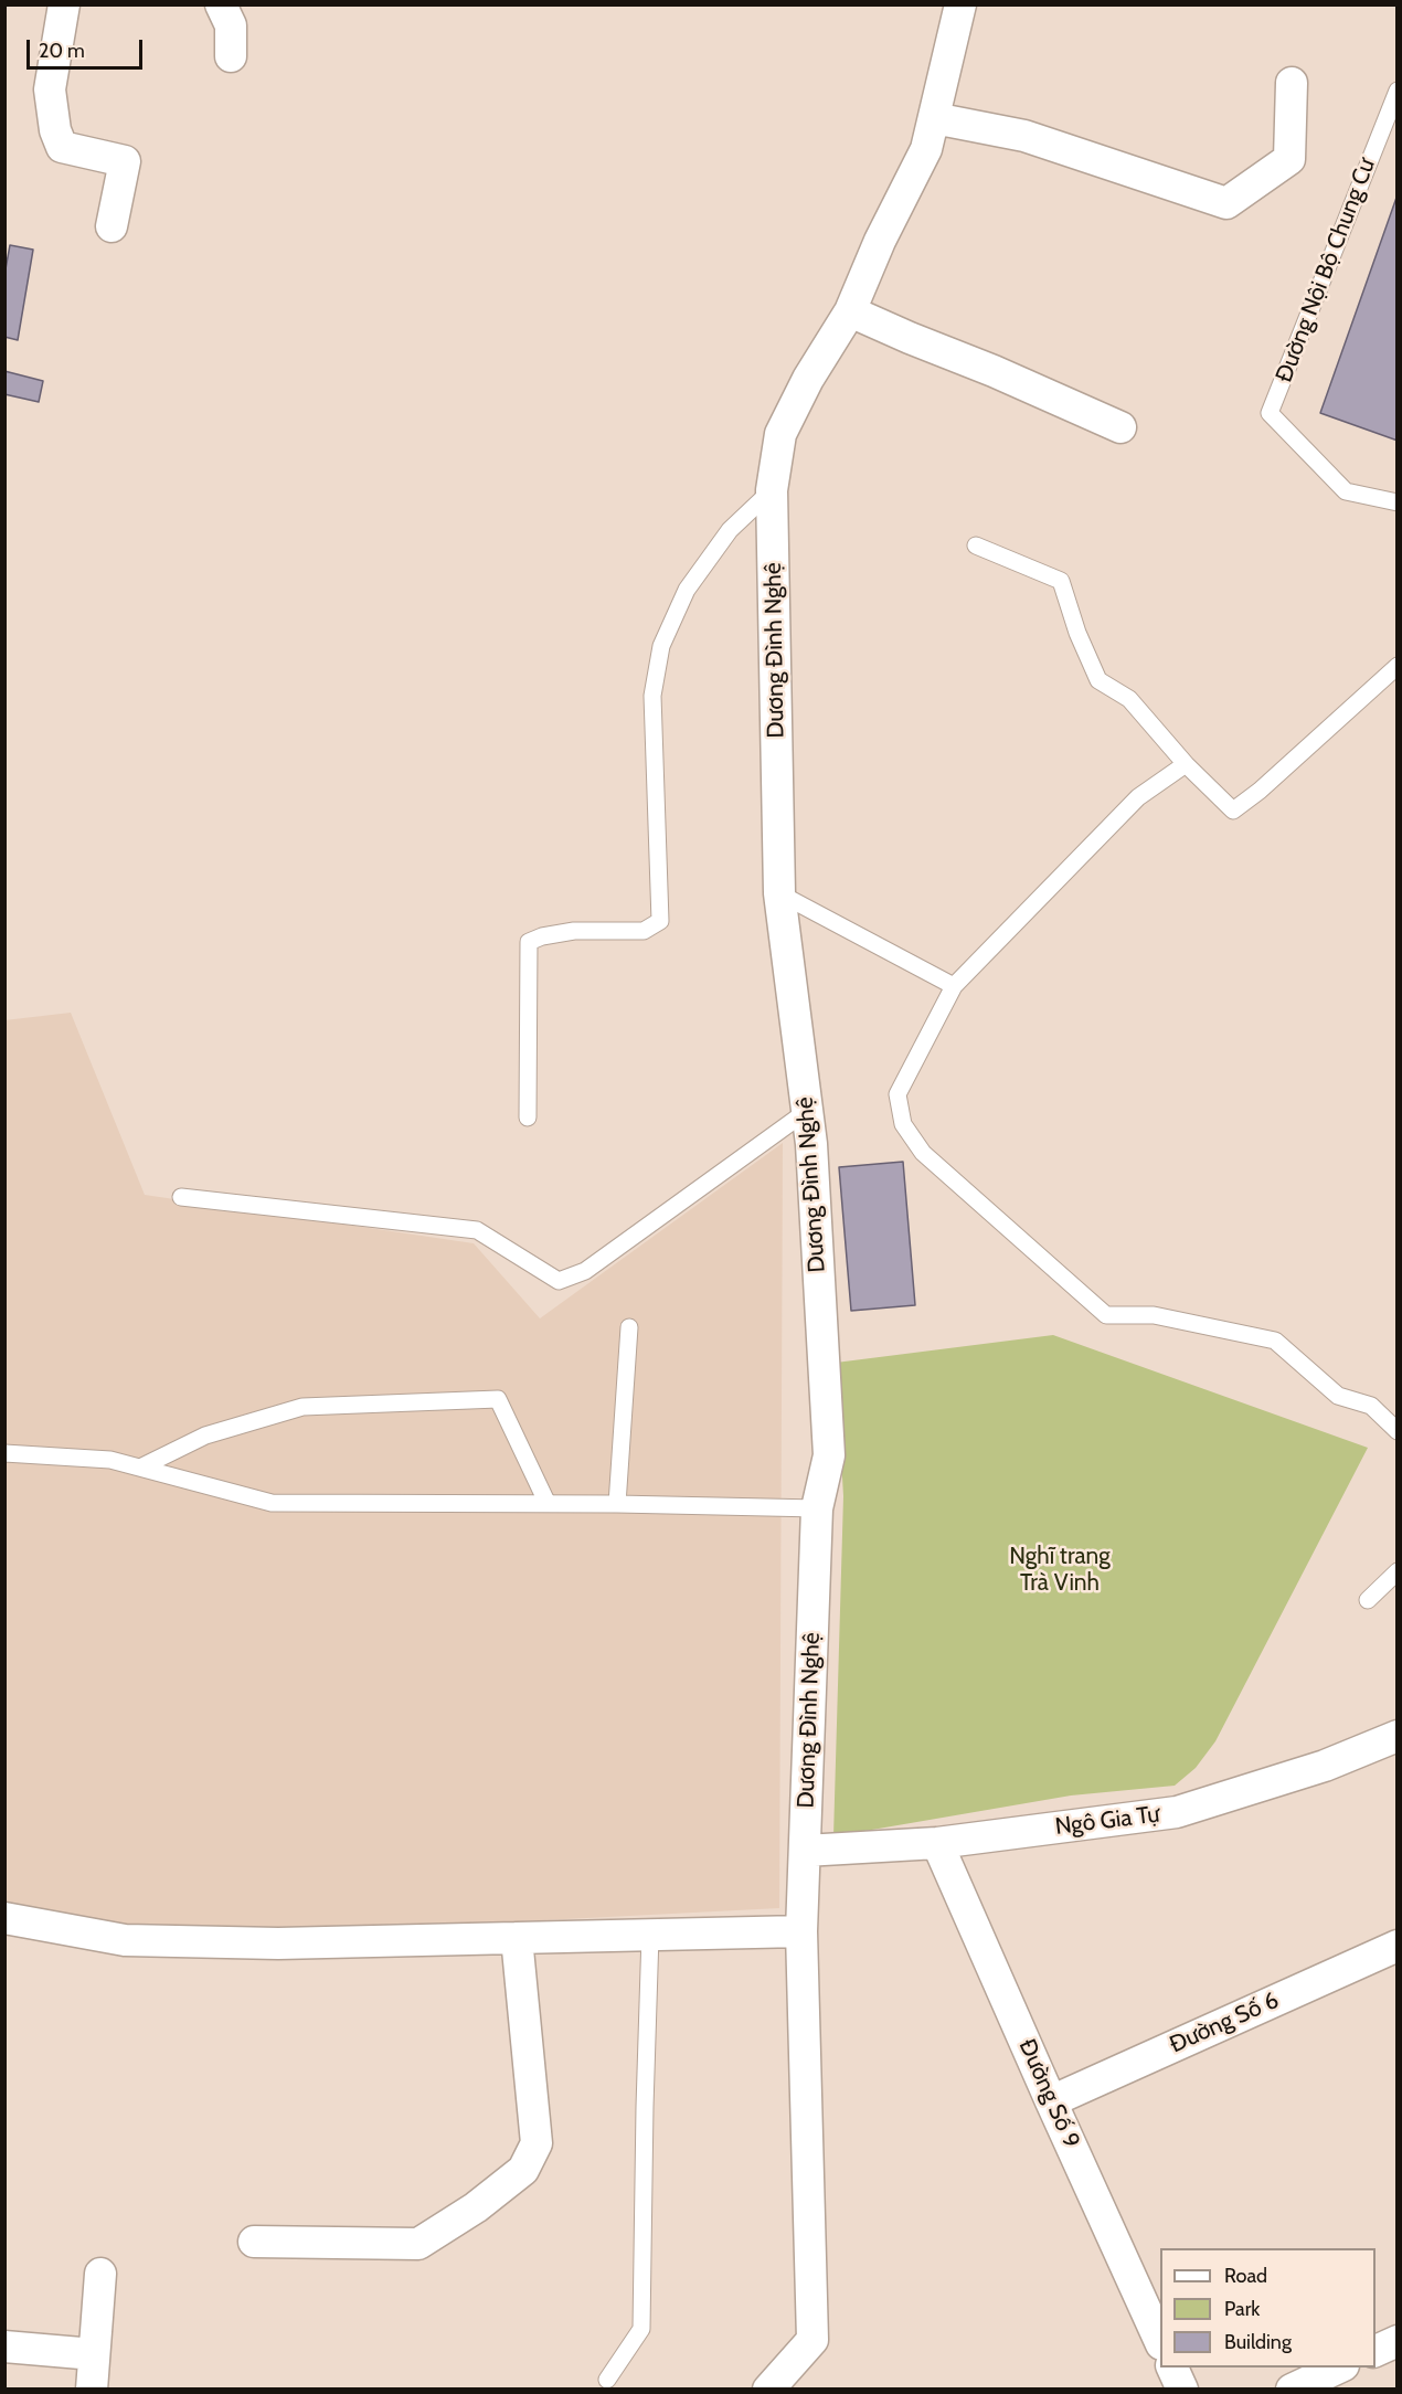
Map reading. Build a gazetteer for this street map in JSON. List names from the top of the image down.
{
  "streets": {
    "street": [
      "Dương Đình Nghệ",
      "Ngô Gia Tự",
      "Đường Số 6",
      "Đường Số 9"
    ],
    "lane": ["Đường Nội Bộ Chung Cư"]
  },
  "crossings": [
    ["Dương Đình Nghệ", "Ngô Gia Tự"],
    ["Ngô Gia Tự", "Đường Số 9"],
    ["Đường Số 6", "Đường Số 9"]
  ],
  "parks": ["Nghĩ trang Trà Vinh"],
  "legend": ["Road", "Park", "Building"],
  "scale_bar": "20 m"
}
